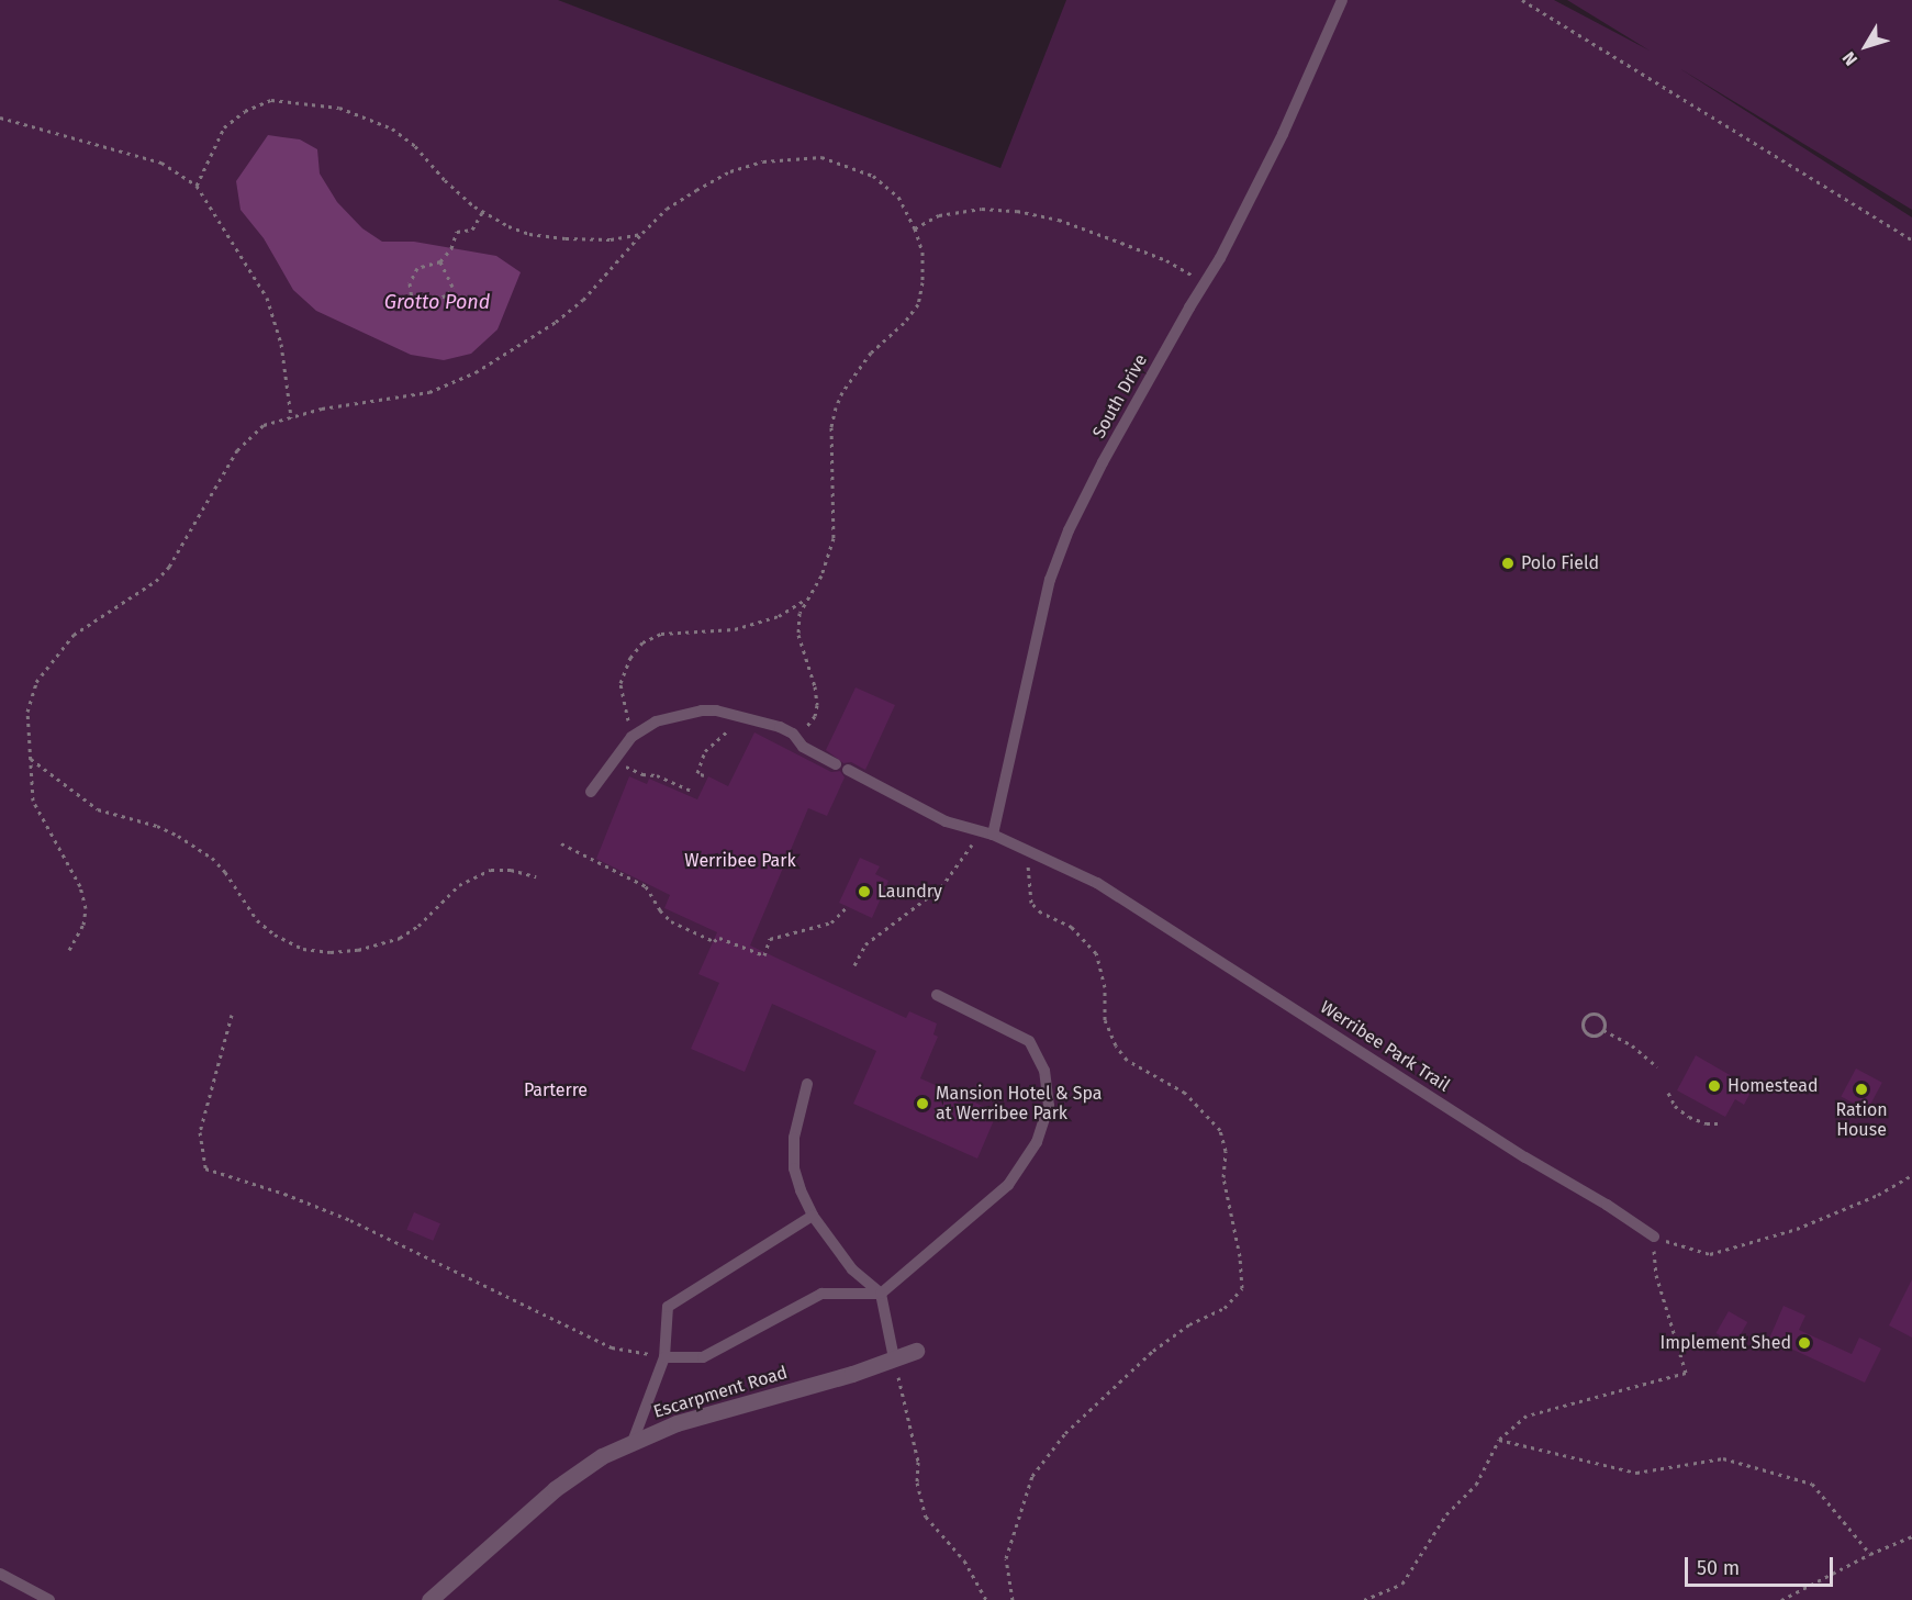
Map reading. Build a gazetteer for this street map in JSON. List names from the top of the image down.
{
  "streets": {
    "street": ["Escarpment Road"],
    "lane": ["South Drive", "Werribee Park Trail"]
  },
  "crossings": [
    ["South Drive", "Werribee Park Trail"]
  ],
  "water": ["Grotto Pond"],
  "parks": ["Werribee Park", "Parterre"],
  "places": [
    "Polo Field",
    "Laundry",
    "Homestead",
    "Ration House",
    "Mansion Hotel & Spa at Werribee Park",
    "Implement Shed"
  ],
  "scale_bar": "50 m",
  "north": "bottom left"
}
